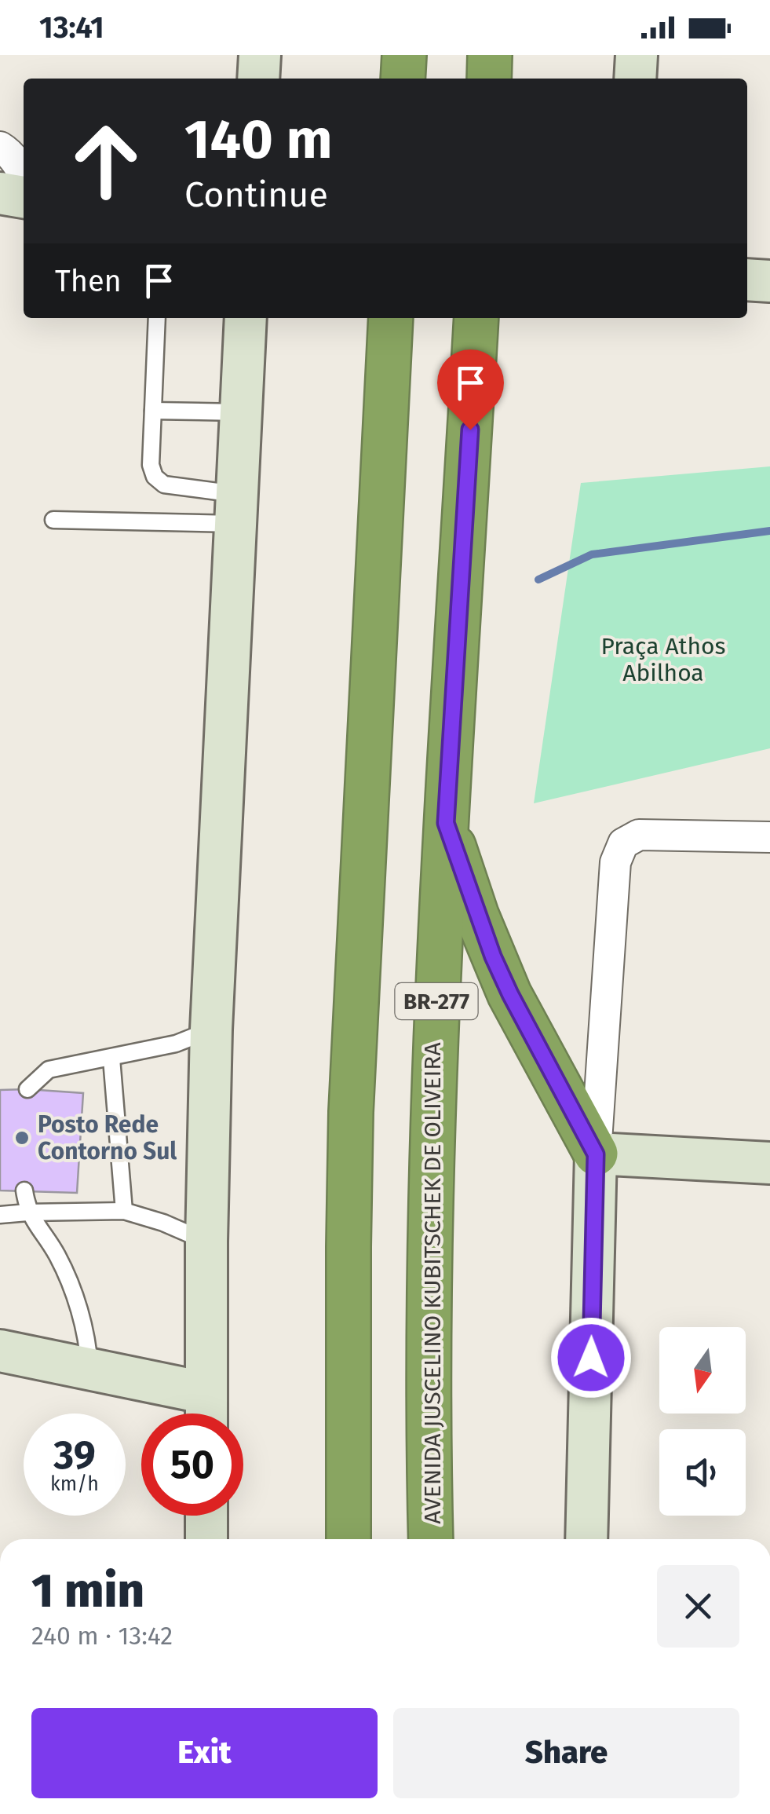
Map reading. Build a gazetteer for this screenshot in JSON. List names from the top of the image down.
{
  "streets": {
    "highway": ["BR-277", "AVENIDA JUSCELINO KUBITSCHEK DE OLIVEIRA"]
  },
  "parks": ["Praça Athos Abilhoa"],
  "places": ["Posto Rede Contorno Sul"],
  "north": "bottom",
  "page": {
    "status": "13:41",
    "turn": ["140 m", "Continue"],
    "then": "Then",
    "speed": "39 km/h",
    "limit": "50",
    "heading": ["1 min", "240 m · 13:42"],
    "buttons": ["Exit", "Share"]
  }
}
